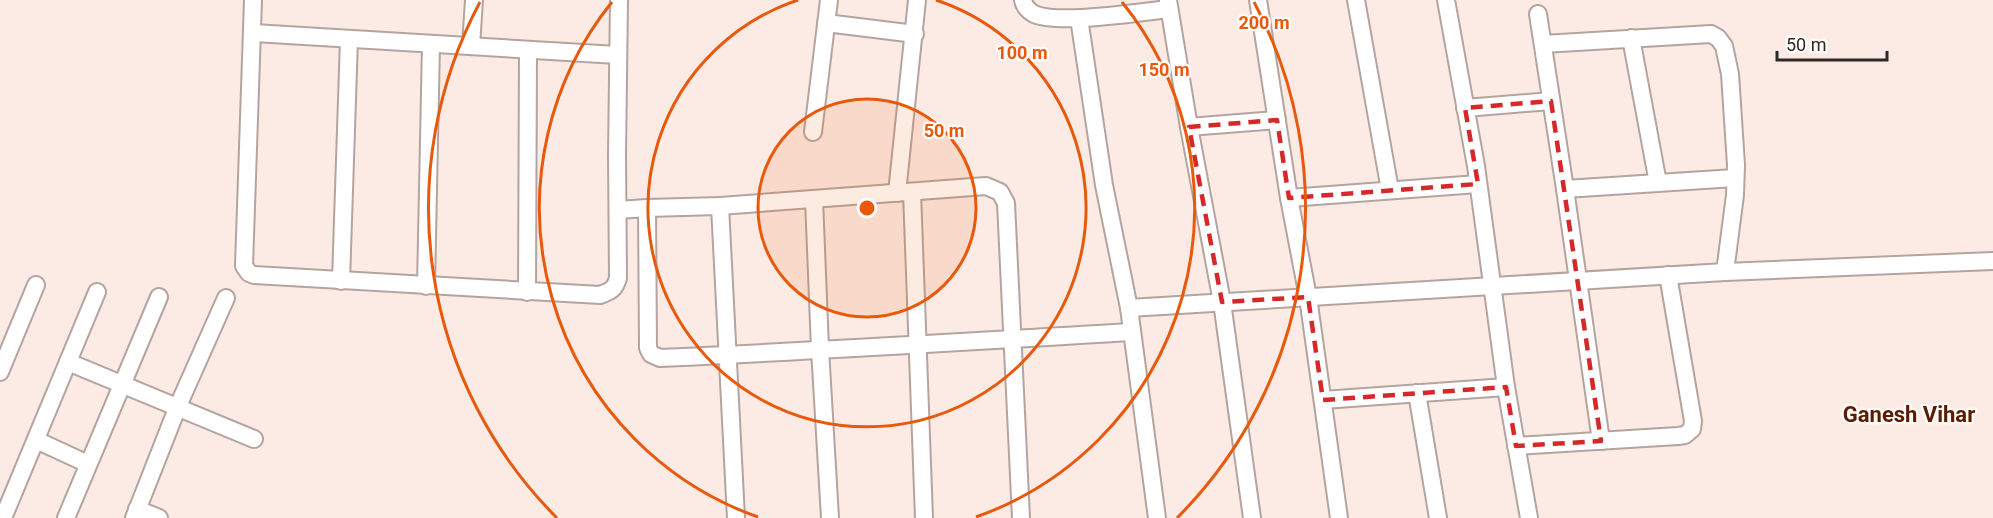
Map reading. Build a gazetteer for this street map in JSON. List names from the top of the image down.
{
  "districts": ["Ganesh Vihar"],
  "scale_bar": "50 m",
  "rings": [
    "200 m",
    "100 m",
    "150 m",
    "50 m"
  ]
}
